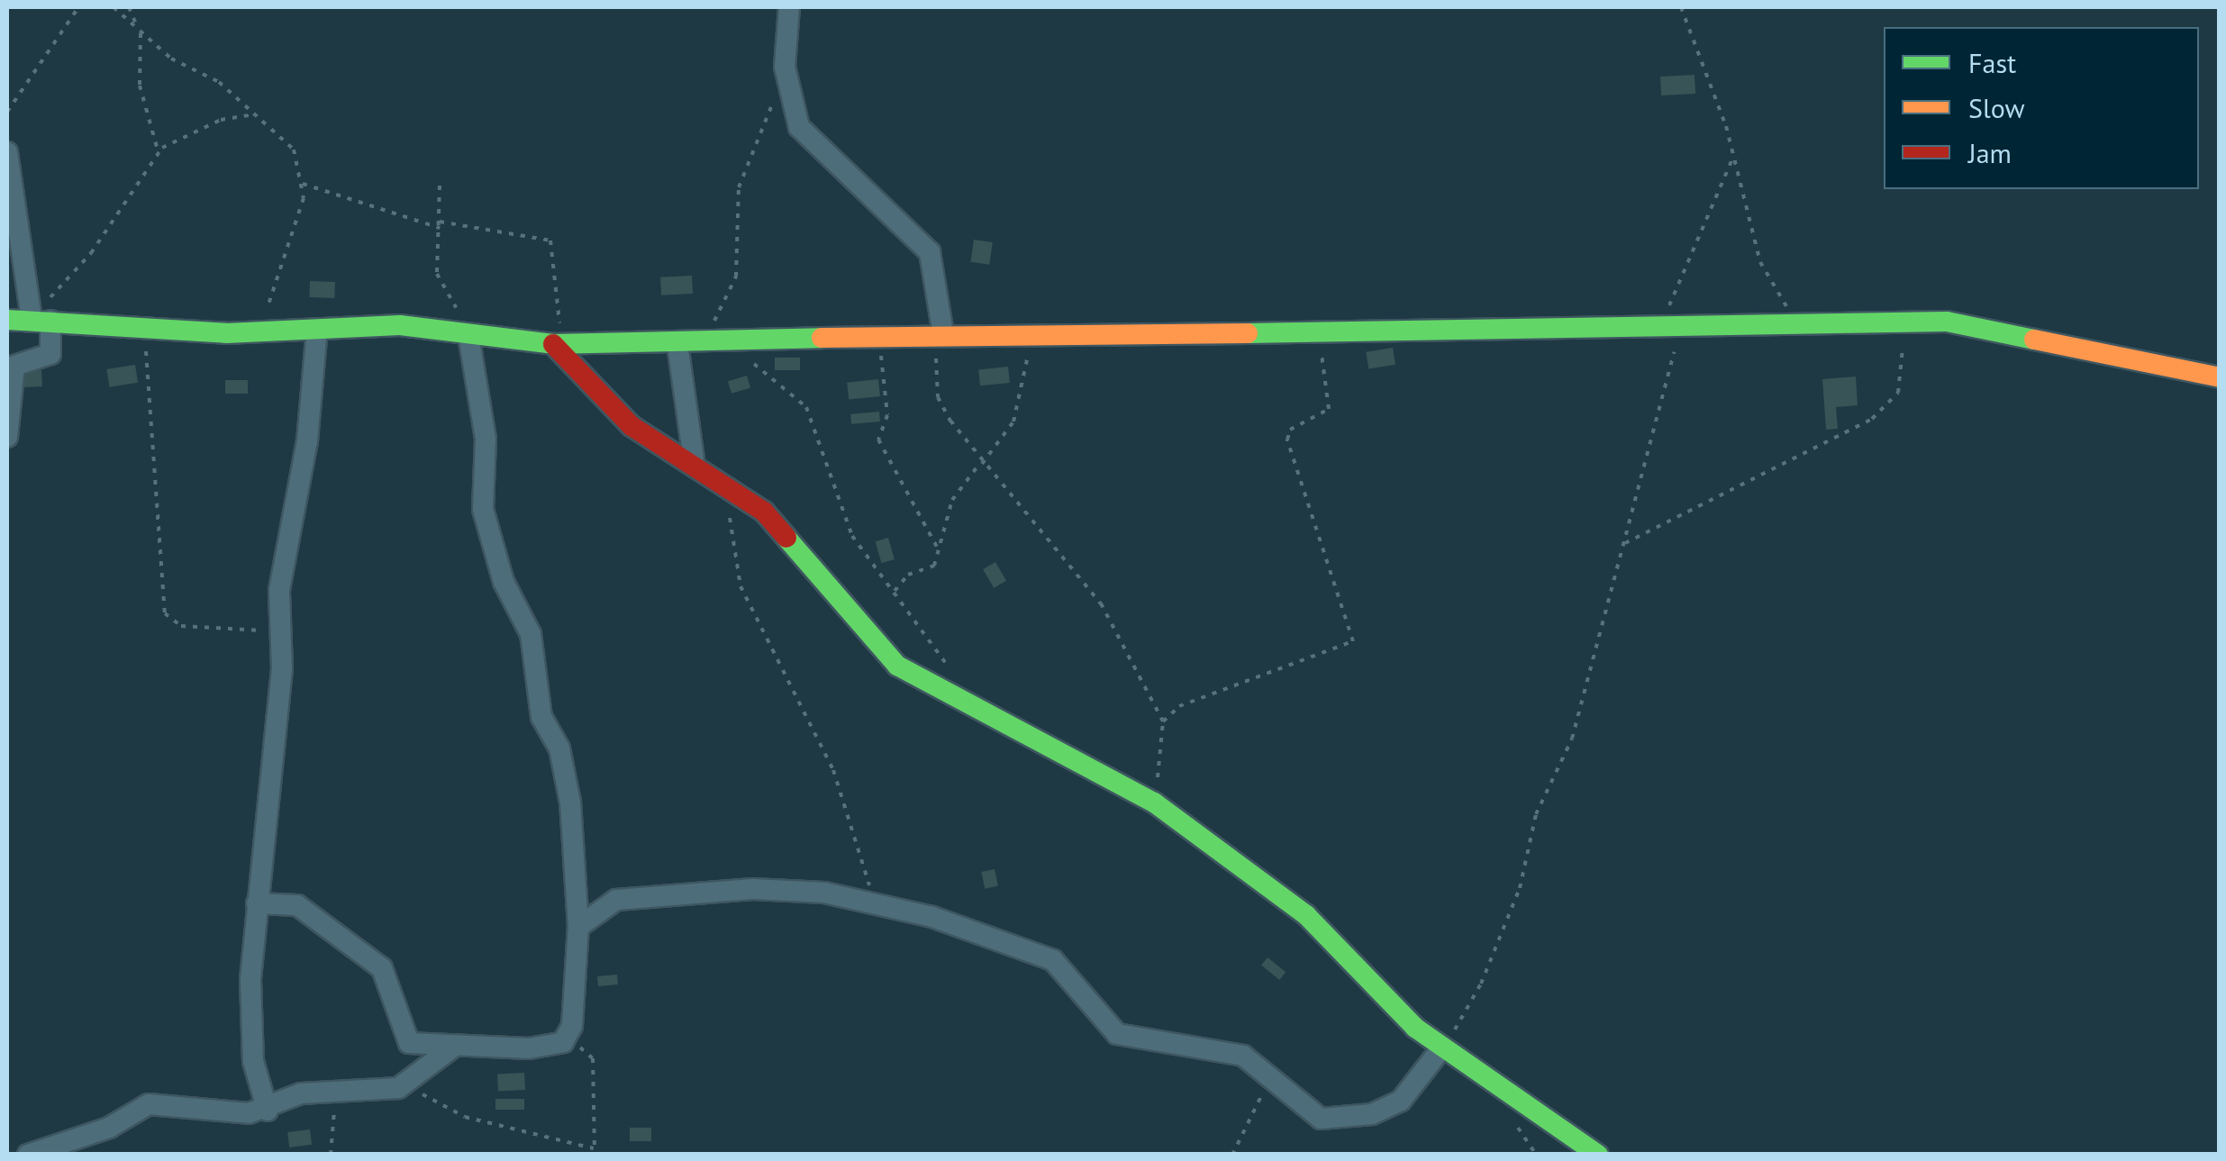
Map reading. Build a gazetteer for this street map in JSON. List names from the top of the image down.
{
  "legend": ["Fast", "Slow", "Jam"]
}
